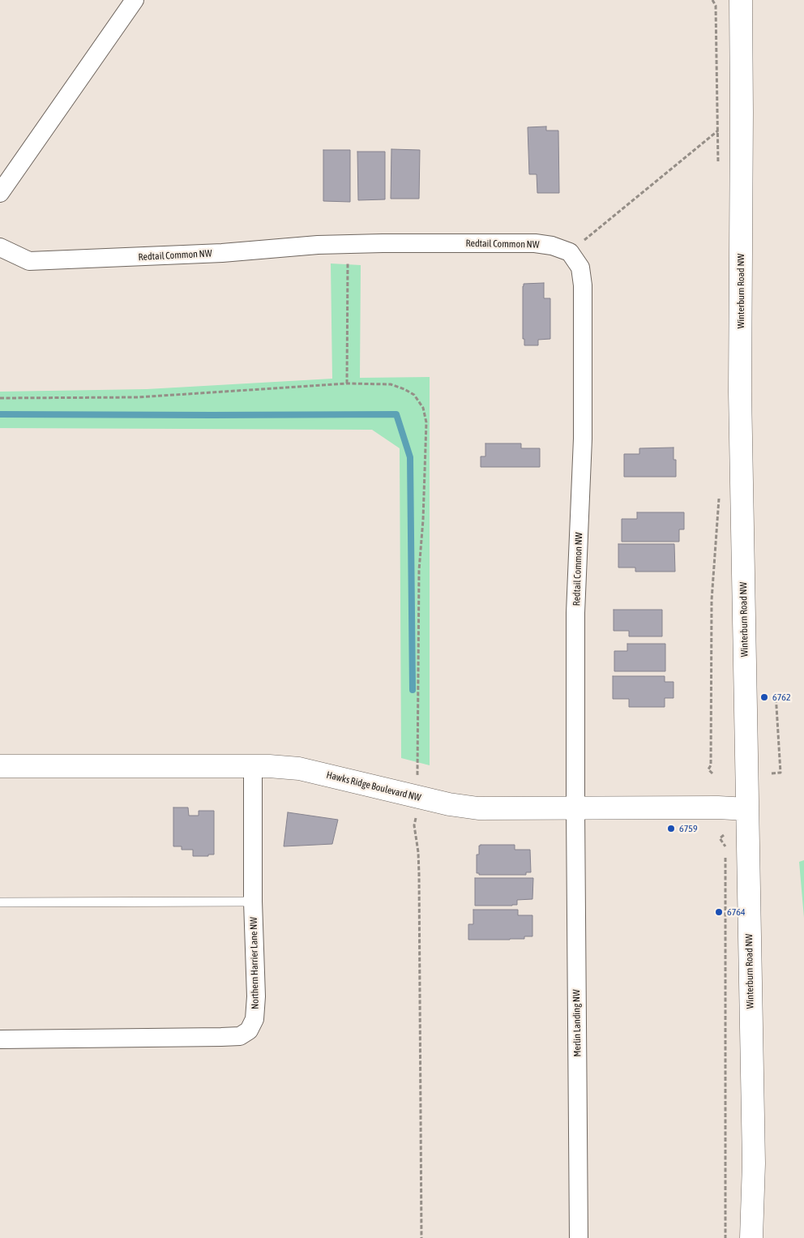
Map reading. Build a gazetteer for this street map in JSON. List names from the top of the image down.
{
  "streets": {
    "street": [
      "Redtail Common NW",
      "Winterburn Road NW",
      "Hawks Ridge Boulevard NW",
      "Northern Harrier Lane NW",
      "Merlin Landing NW"
    ]
  },
  "crossings": [
    ["Redtail Common NW", "Hawks Ridge Boulevard NW"],
    ["Redtail Common NW", "Merlin Landing NW"],
    ["Winterburn Road NW", "Hawks Ridge Boulevard NW"],
    ["Hawks Ridge Boulevard NW", "Northern Harrier Lane NW"],
    ["Hawks Ridge Boulevard NW", "Merlin Landing NW"]
  ],
  "places": ["6762", "6759", "6764"]
}
